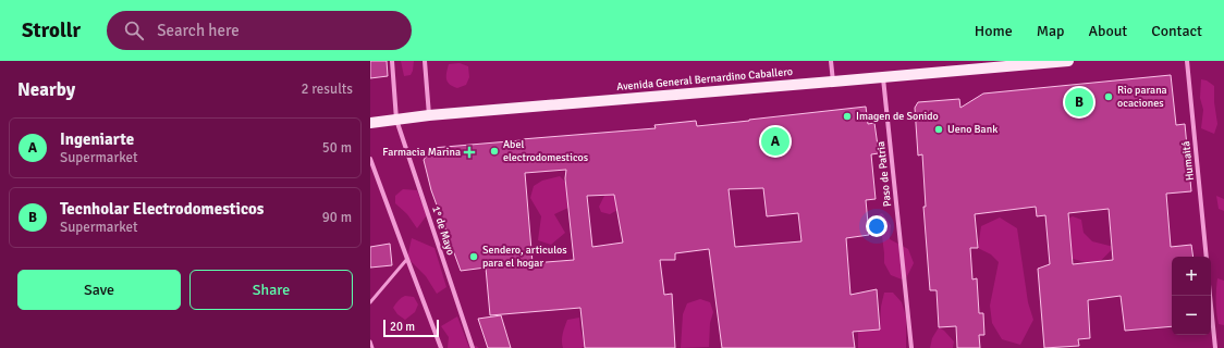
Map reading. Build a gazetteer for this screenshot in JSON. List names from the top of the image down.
{
  "streets": {
    "main road": ["Avenida General Bernardino Caballero"],
    "street": ["Humaitá", "Paso de Patria", "1° de Mayo"]
  },
  "crossings": [
    ["Avenida General Bernardino Caballero", "Paso de Patria"],
    ["Avenida General Bernardino Caballero", "1° de Mayo"]
  ],
  "places": {
    "other": [
      "Rio parana ocaciones",
      "Imagen de Sonido",
      "Ueno Bank",
      "Abel electrodomesticos",
      "Sendero, articulos para el hogar"
    ],
    "health": ["Farmacia Marina"]
  },
  "scale_bar": "20 m",
  "page": {
    "header": "Strollr",
    "search": "Search here",
    "nav": [
      "Home",
      "Map",
      "About",
      "Contact"
    ],
    "heading": ["Nearby", "2 results"],
    "pins": ["B", "A"],
    "list": [
      {
        "mark": "A",
        "name": "Ingeniarte",
        "note": "Supermarket",
        "value": "50 m"
      },
      {
        "mark": "B",
        "name": "Tecnholar Electrodomesticos",
        "note": "Supermarket",
        "value": "90 m"
      }
    ],
    "buttons": ["Save", "Share"],
    "map_buttons": ["+", "−"],
    "scale": "20 m"
  }
}
